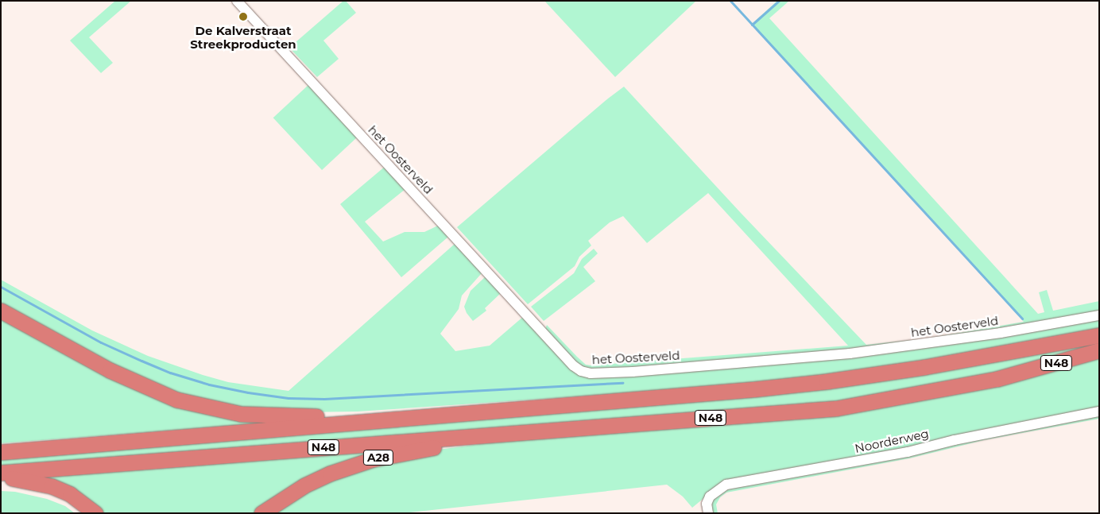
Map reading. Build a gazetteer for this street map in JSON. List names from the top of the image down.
{
  "streets": {
    "highway": ["N48", "A28"],
    "street": ["het Oosterveld", "Noorderweg"]
  },
  "crossings": [
    ["N48", "A28"]
  ],
  "places": ["De Kalverstraat Streekproducten"]
}
